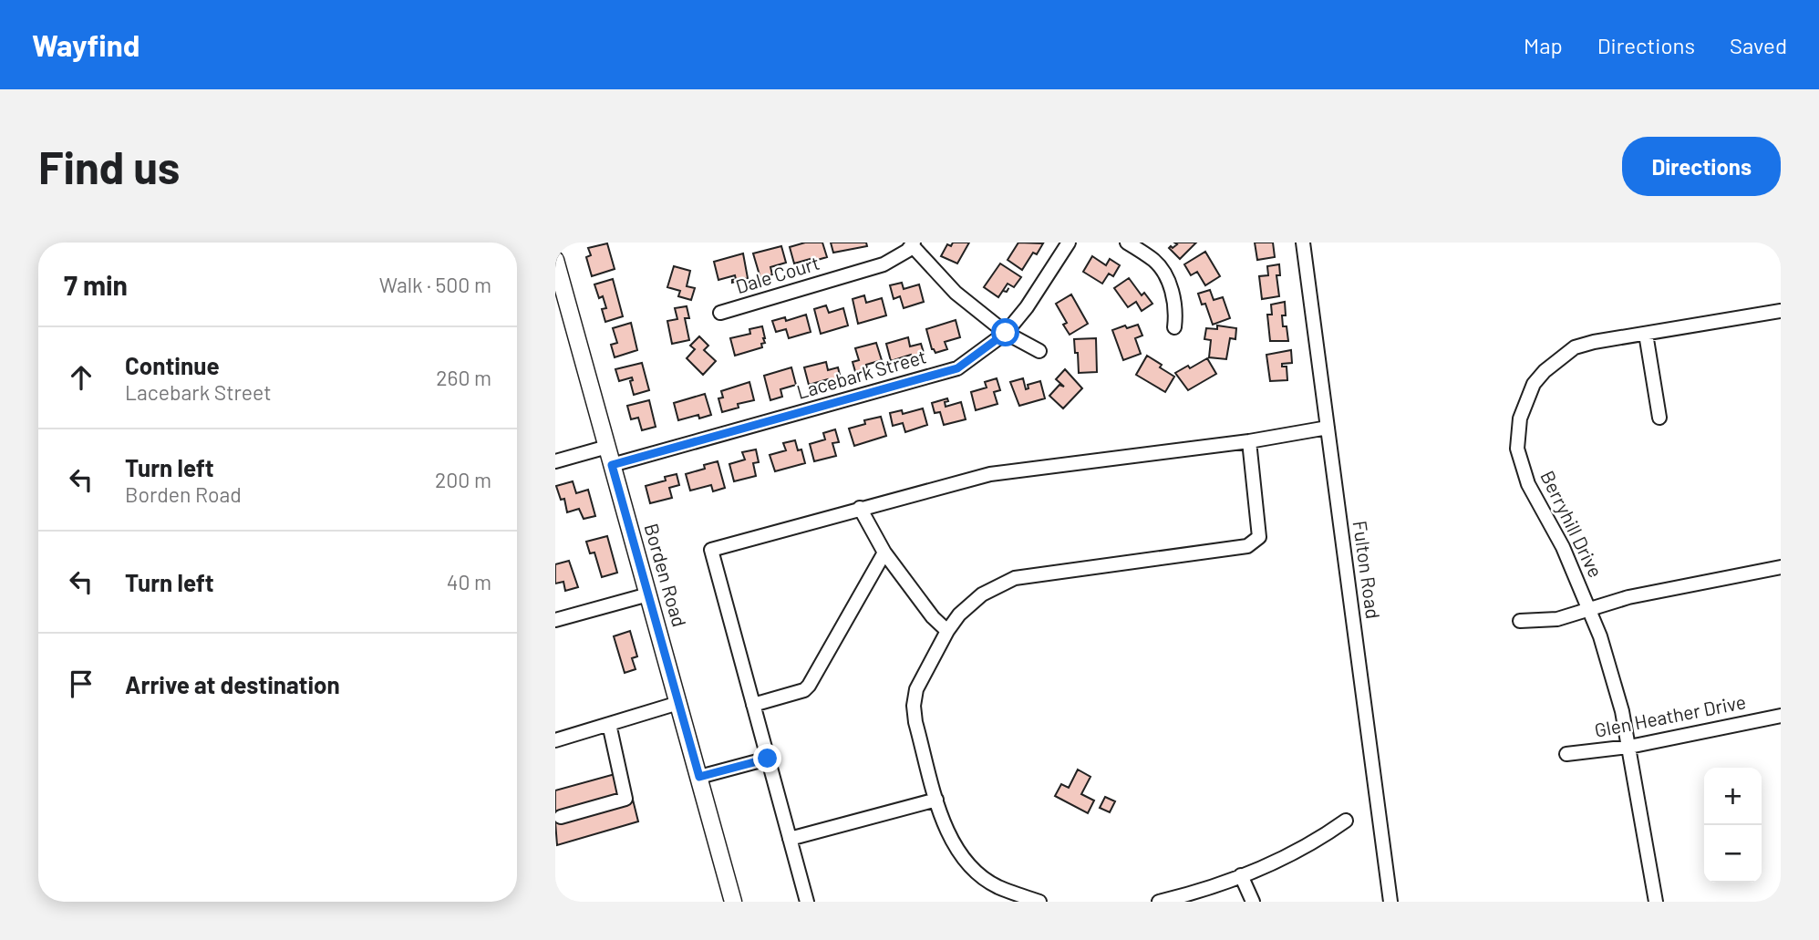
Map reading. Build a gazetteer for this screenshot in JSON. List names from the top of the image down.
{
  "streets": {
    "main road": ["Borden Road"],
    "street": [
      "Dale Court",
      "Lacebark Street",
      "Berryhill Drive",
      "Fulton Road",
      "Glen Heather Drive"
    ]
  },
  "crossings": [
    ["Lacebark Street", "Borden Road"],
    ["Berryhill Drive", "Glen Heather Drive"]
  ],
  "page": {
    "header": "Wayfind",
    "nav": ["Map", "Directions", "Saved"],
    "buttons": "Directions",
    "title": "Find us",
    "heading": ["7 min", "Walk · 500 m"],
    "list": [
      ["Continue", "Lacebark Street", "260 m"],
      ["Turn left", "Borden Road", "200 m"],
      ["Turn left", "40 m"],
      "Arrive at destination"
    ],
    "map_buttons": ["+", "−"]
  }
}
